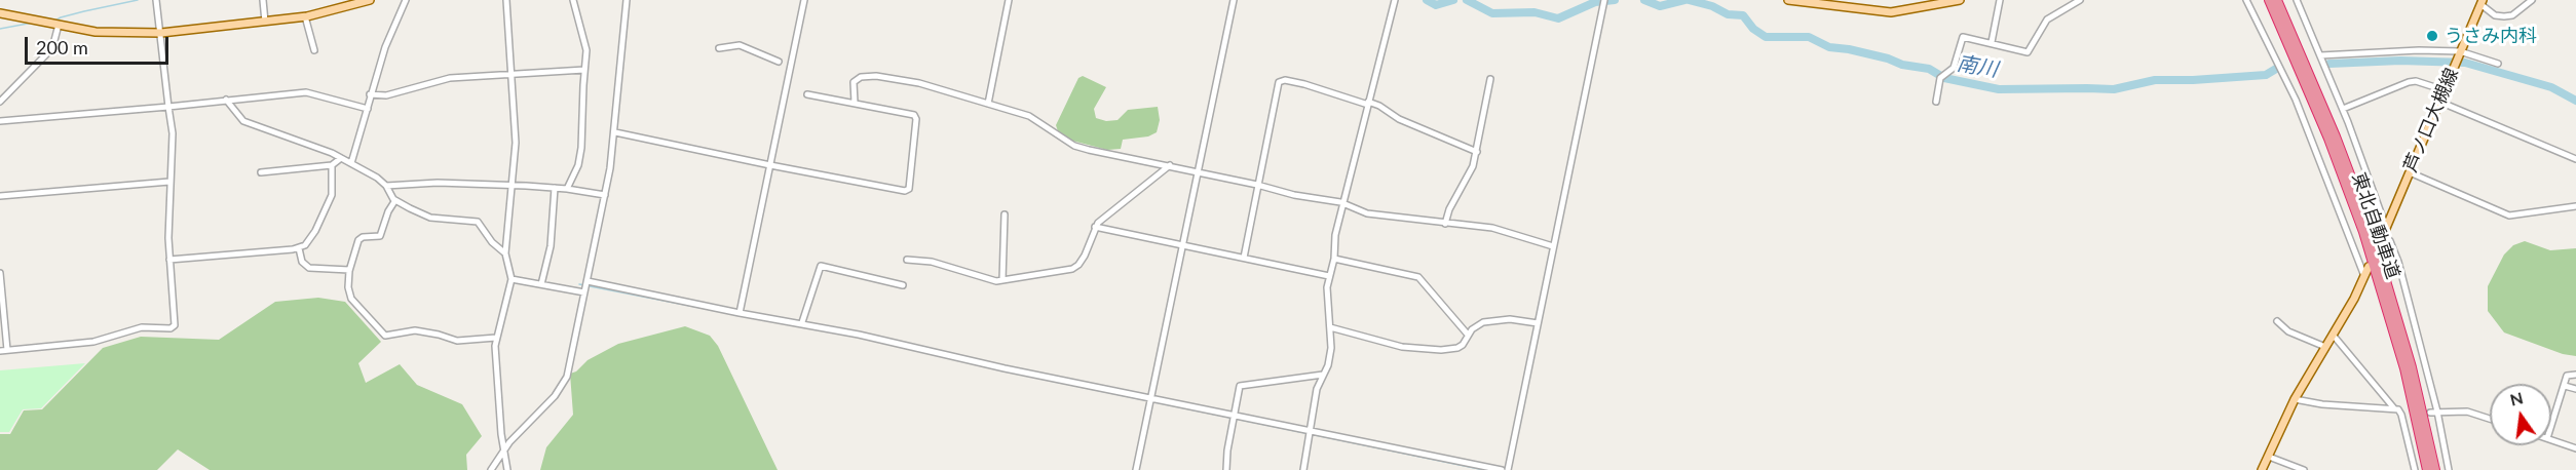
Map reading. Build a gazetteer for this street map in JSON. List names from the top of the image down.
{
  "streets": {
    "highway": ["東北自動車道"],
    "main road": ["芦ノ口大槻線"]
  },
  "water": ["南川"],
  "places": ["うさみ内科"],
  "scale_bar": "200 m",
  "north": "top"
}
